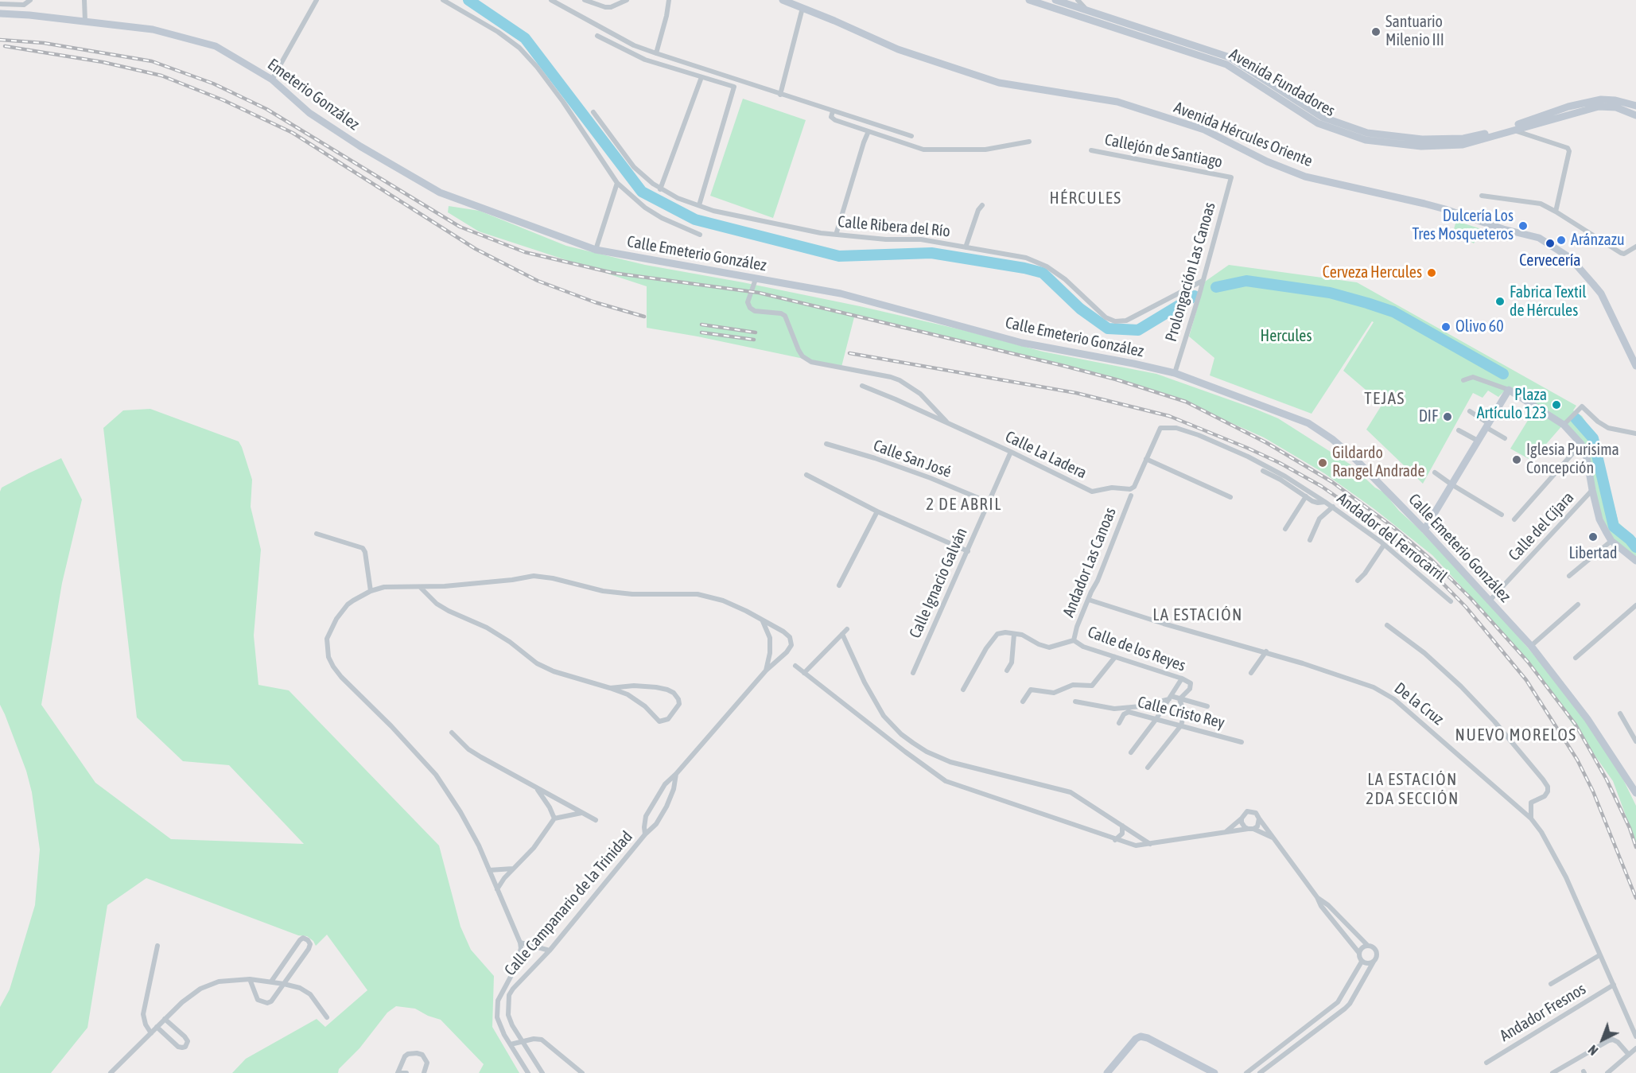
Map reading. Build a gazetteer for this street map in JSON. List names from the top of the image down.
{
  "streets": {
    "street": [
      "Avenida Fundadores",
      "Emeterio González",
      "Avenida Hércules Oriente",
      "Callejón de Santiago",
      "Calle Ribera del Río",
      "Calle Emeterio González",
      "Prolongación Las Canoas",
      "Calle La Ladera",
      "Calle San José",
      "Calle del Cíjara",
      "Andador del Ferrocarril",
      "Andador Las Canoas",
      "Calle Ignacio Galván",
      "Calle de los Reyes",
      "De la Cruz",
      "Calle Cristo Rey",
      "Calle Campanario de la Trinidad",
      "Andador Fresnos"
    ]
  },
  "crossings": [
    ["Emeterio González", "Calle Emeterio González"],
    ["Callejón de Santiago", "Prolongación Las Canoas"],
    ["Calle Ribera del Río", "Prolongación Las Canoas"],
    ["Calle Emeterio González", "Prolongación Las Canoas"],
    ["Calle Emeterio González", "Calle La Ladera"],
    ["Calle Emeterio González", "Calle del Cíjara"],
    ["Calle La Ladera", "Andador del Ferrocarril"],
    ["Calle La Ladera", "Calle Ignacio Galván"],
    ["Calle San José", "Calle Ignacio Galván"],
    ["Andador Las Canoas", "Calle de los Reyes"],
    ["Andador Las Canoas", "De la Cruz"],
    ["De la Cruz", "Andador Fresnos"]
  ],
  "districts": [
    "HÉRCULES",
    "TEJAS",
    "2 DE ABRIL",
    "LA ESTACIÓN",
    "NUEVO MORELOS",
    "LA ESTACIÓN 2DA SECCIÓN"
  ],
  "parks": ["Hercules"],
  "places": [
    "Santuario Milenio III",
    "Dulcería Los Tres Mosqueteros",
    "Aránzazu",
    "Cervecería",
    "Cerveza Hercules",
    "Fabrica Textil de Hércules",
    "Olivo 60",
    "Plaza Artículo 123",
    "DIF",
    "Iglesia Purisima Concepción",
    "Gildardo Rangel Andrade",
    "Libertad"
  ],
  "north": "bottom left"
}
